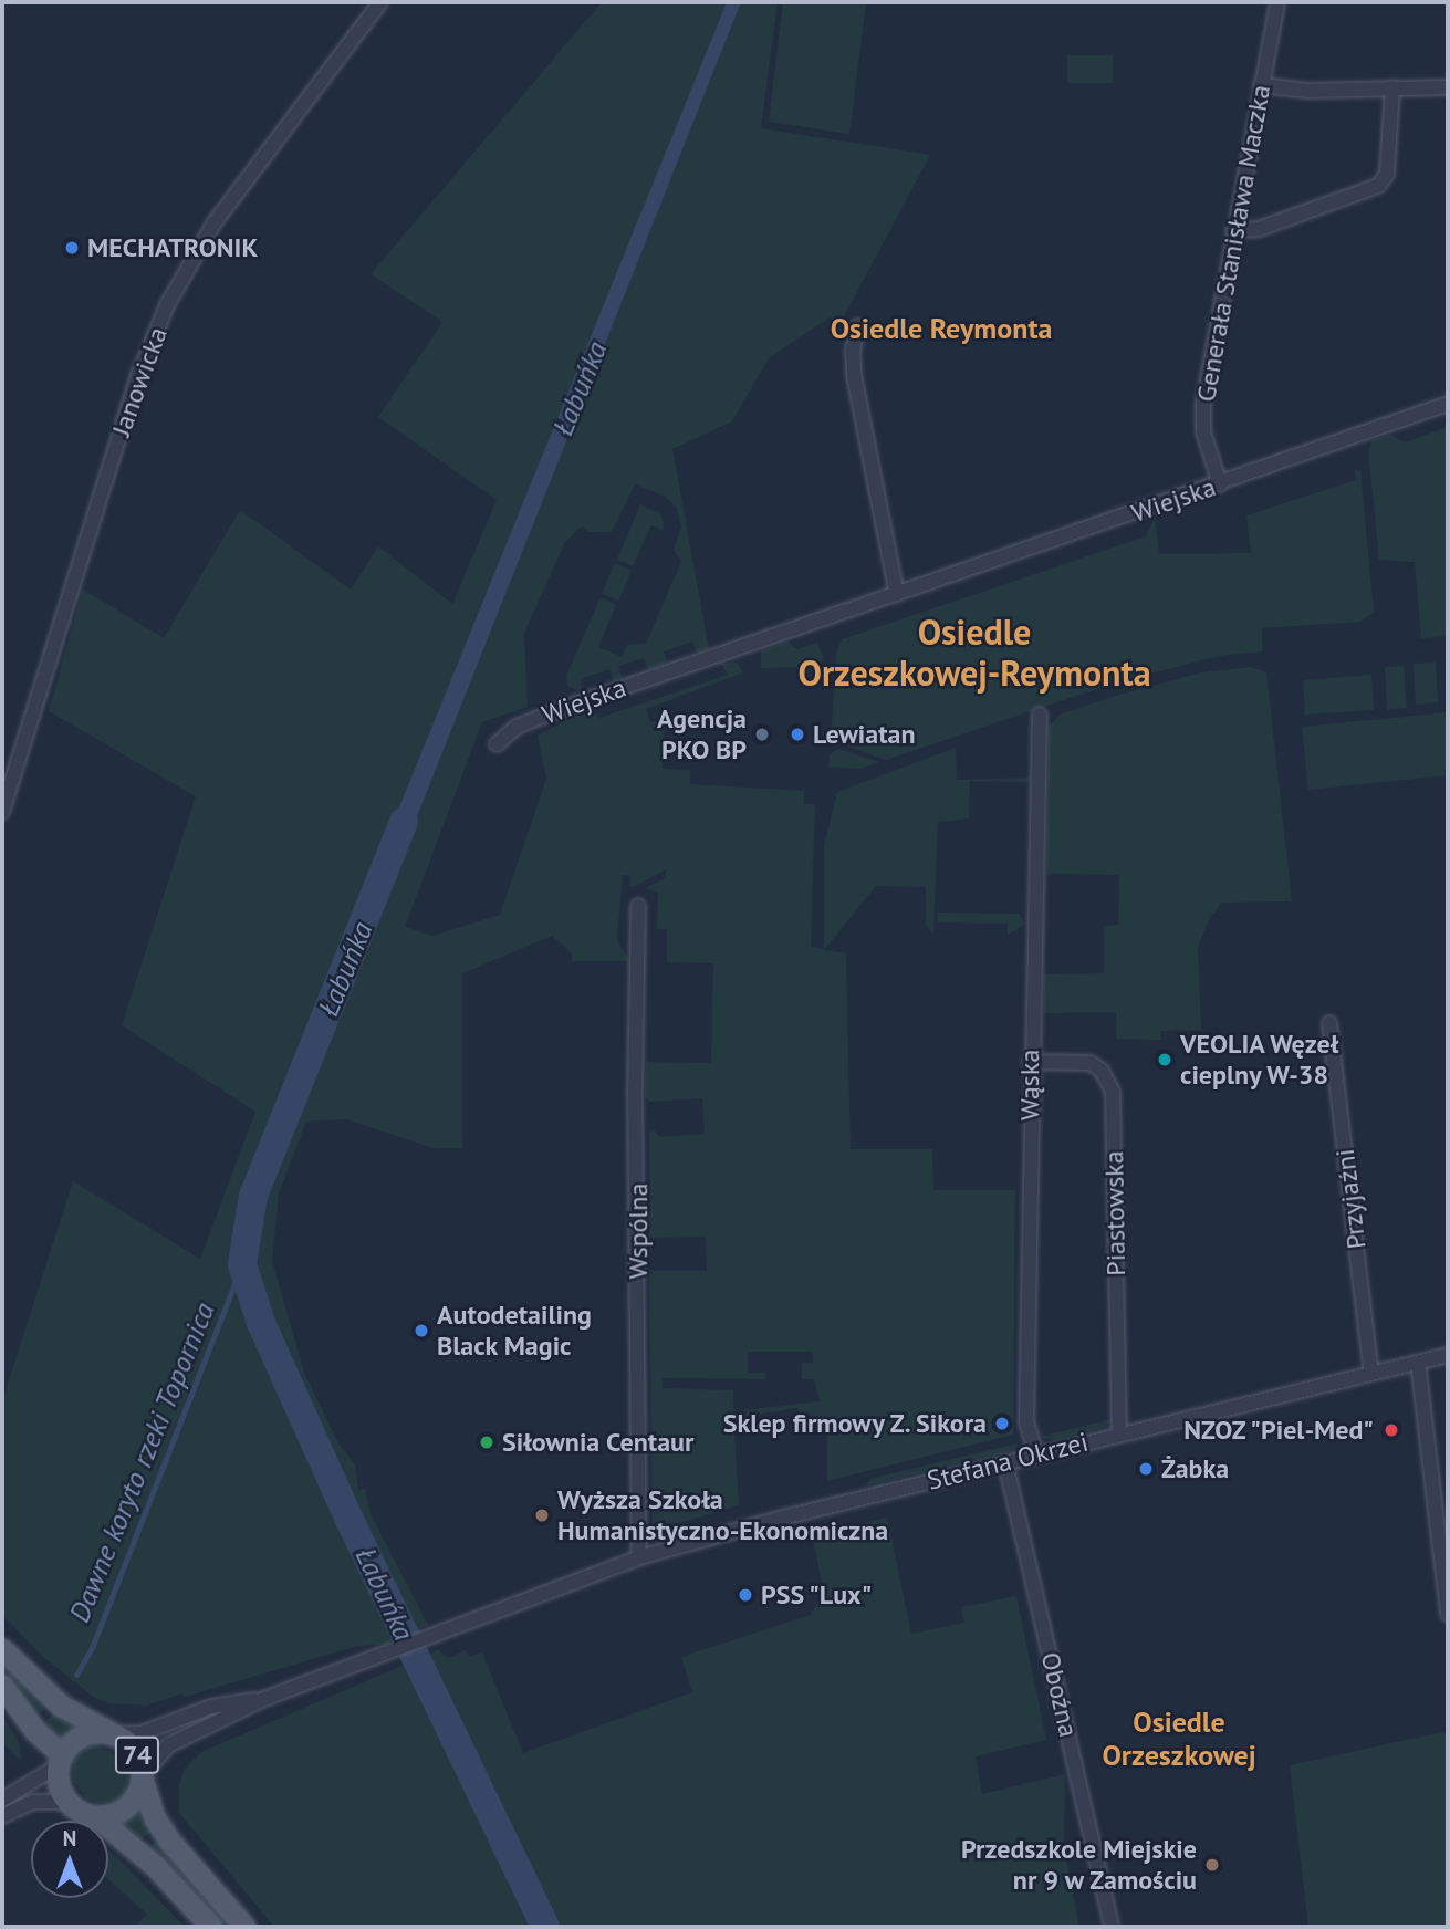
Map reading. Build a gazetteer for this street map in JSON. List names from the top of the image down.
{
  "streets": {
    "main road": ["74"],
    "street": [
      "Generała Stanisława Maczka",
      "Janowicka",
      "Wiejska",
      "Wąska",
      "Przyjaźni",
      "Piastowska",
      "Wspólna",
      "Stefana Okrzei",
      "Oboźna"
    ]
  },
  "crossings": [
    ["Generała Stanisława Maczka", "Wiejska"],
    ["Wąska", "Piastowska"],
    ["Wąska", "Stefana Okrzei"],
    ["Przyjaźni", "Stefana Okrzei"],
    ["Piastowska", "Stefana Okrzei"],
    ["Wspólna", "Stefana Okrzei"],
    ["Stefana Okrzei", "Oboźna"],
    ["Stefana Okrzei", "74"]
  ],
  "districts": ["Osiedle Reymonta", "Osiedle Orzeszkowej-Reymonta", "Osiedle Orzeszkowej"],
  "water": ["Łabuńka", "Dawne koryto rzeki Topornica"],
  "places": [
    "MECHATRONIK",
    "Agencja PKO BP",
    "Lewiatan",
    "VEOLIA Węzeł cieplny W-38",
    "Autodetailing Black Magic",
    "Sklep firmowy Z. Sikora",
    "NZOZ \"Piel-Med\"",
    "Siłownia Centaur",
    "Żabka",
    "Wyższa Szkoła Humanistyczno-Ekonomiczna",
    "PSS \"Lux\"",
    "Przedszkole Miejskie nr 9 w Zamościu"
  ],
  "north": "top"
}
